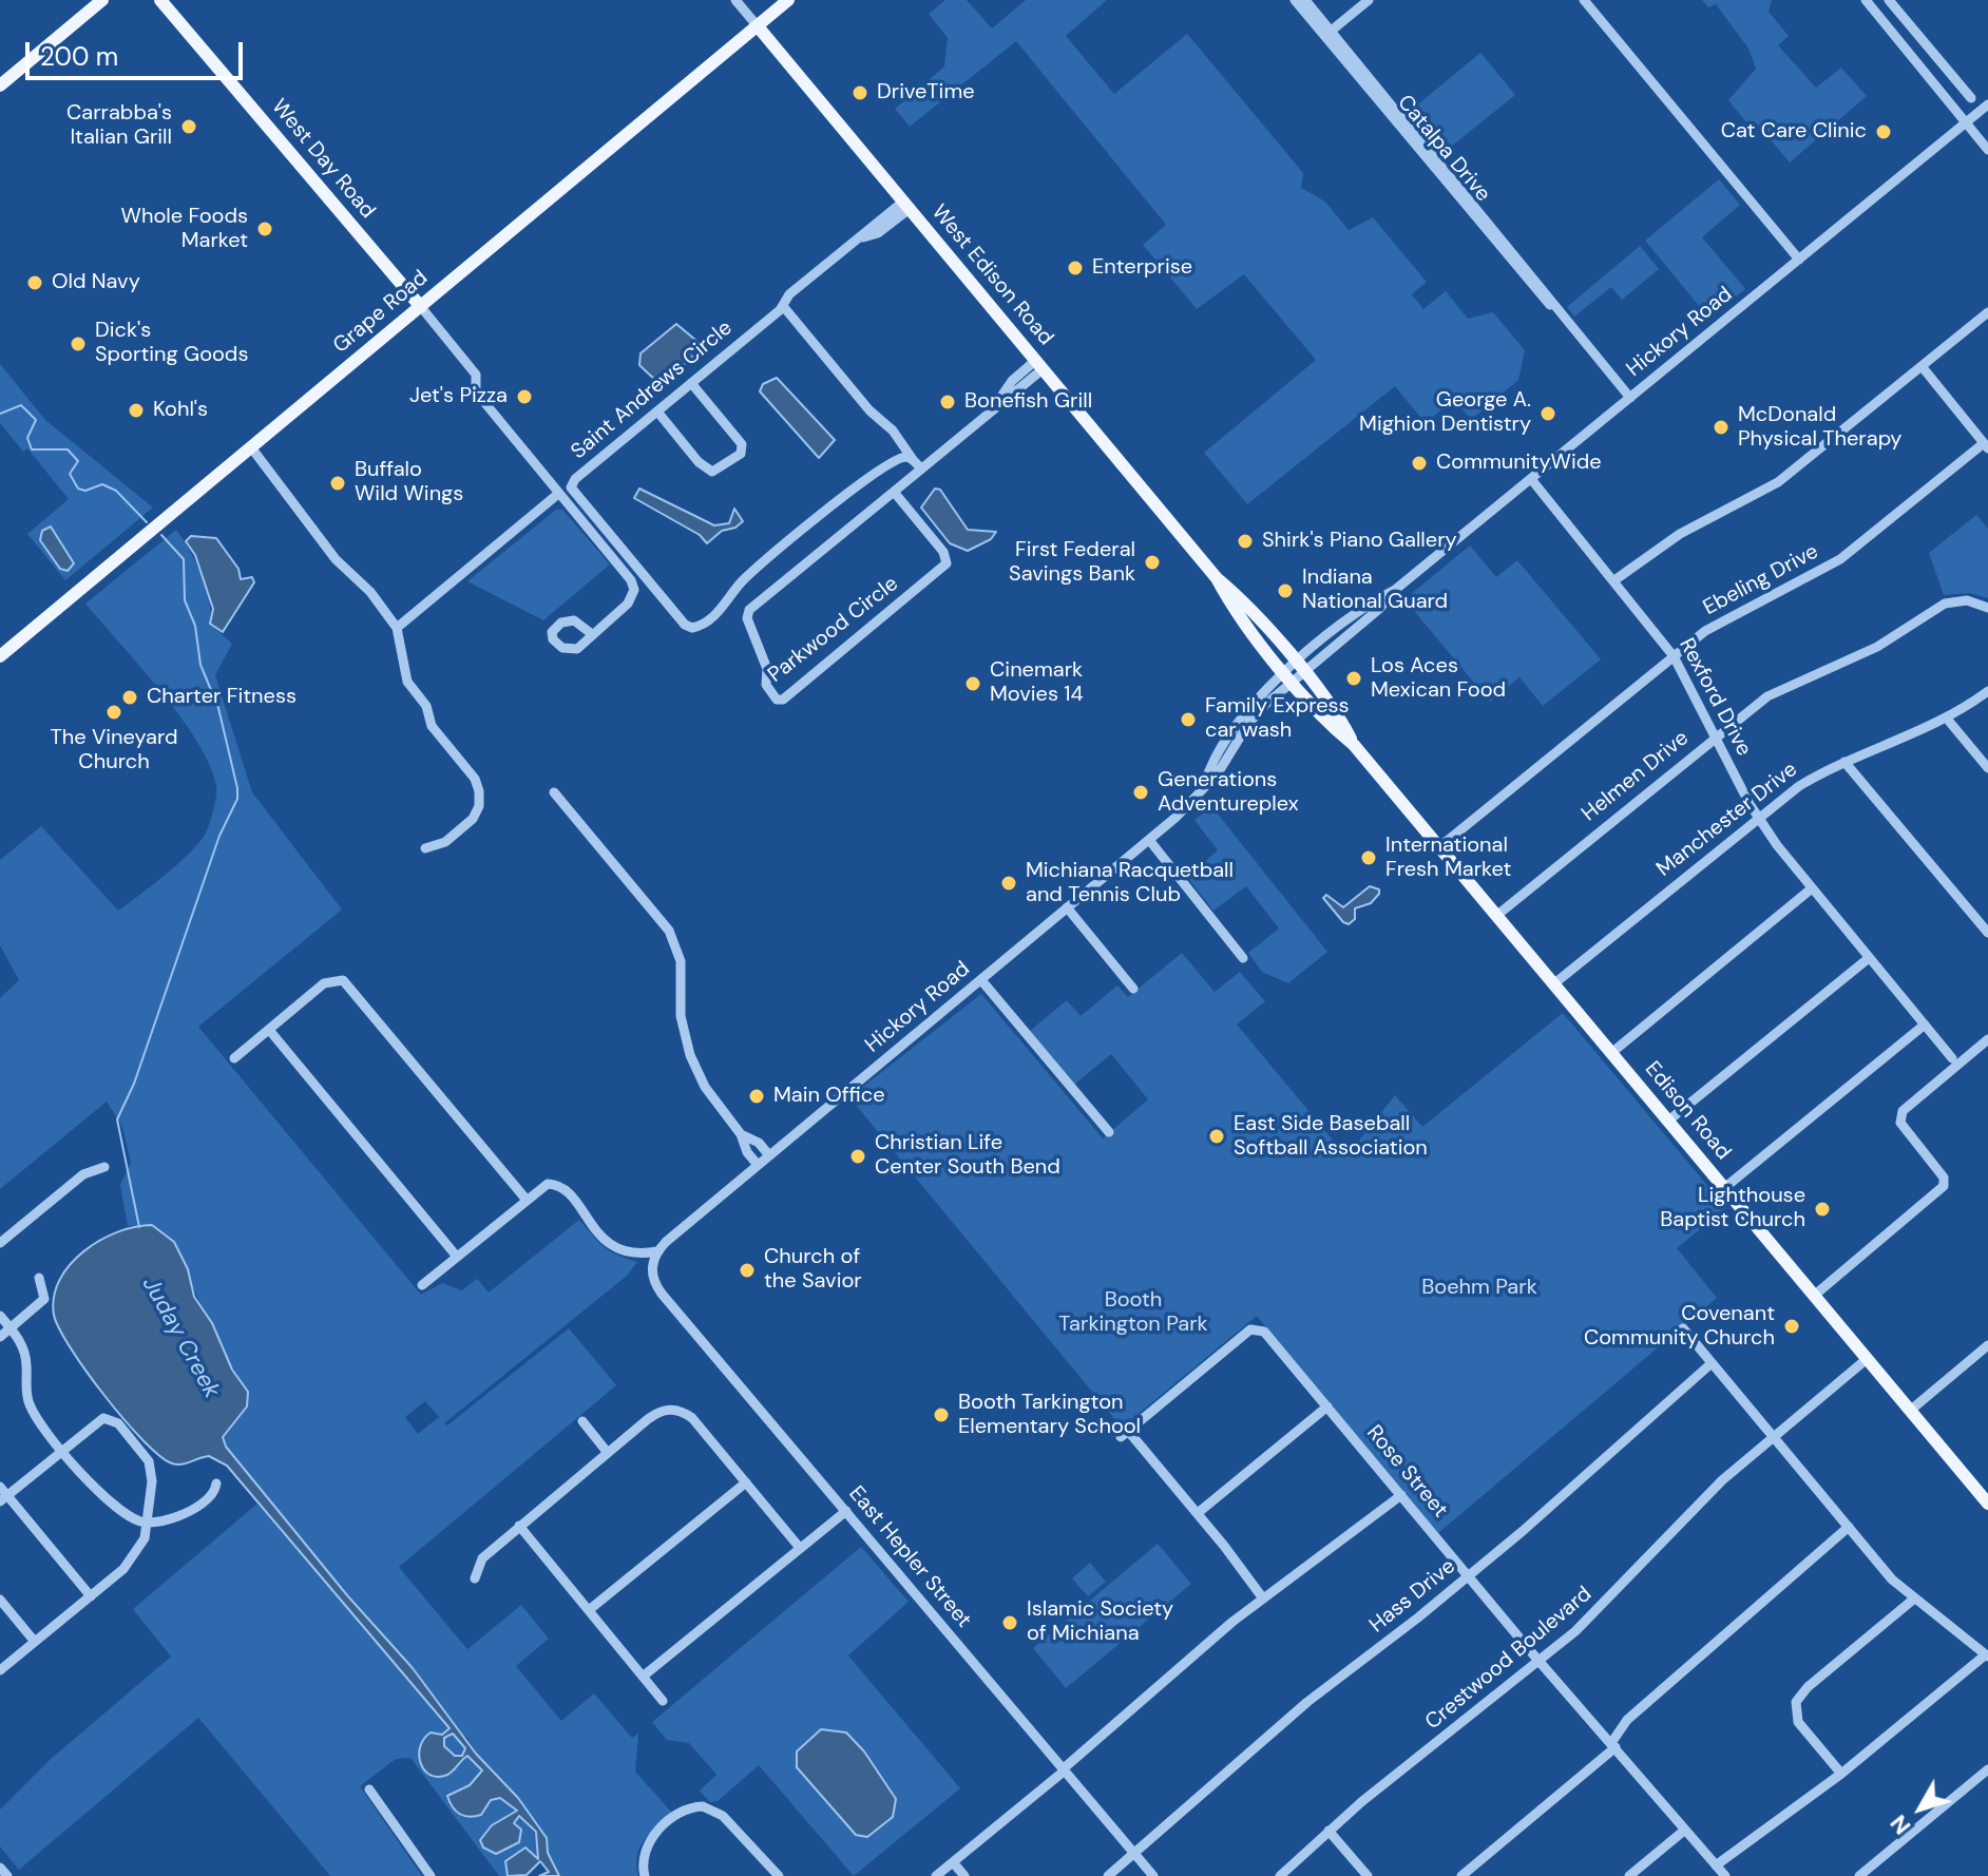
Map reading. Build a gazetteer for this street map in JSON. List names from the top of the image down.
{
  "streets": {
    "main road": [
      "West Day Road",
      "West Edison Road",
      "Grape Road",
      "Edison Road"
    ],
    "street": [
      "Catalpa Drive",
      "Hickory Road",
      "Saint Andrews Circle",
      "Ebeling Drive",
      "Parkwood Circle",
      "Rexford Drive",
      "Helmen Drive",
      "Manchester Drive",
      "Rose Street",
      "East Hepler Street",
      "Hass Drive",
      "Crestwood Boulevard"
    ]
  },
  "crossings": [
    ["Catalpa Drive", "Hickory Road"],
    ["West Day Road", "Grape Road"],
    ["West Edison Road", "Grape Road"],
    ["West Edison Road", "Hickory Road"],
    ["West Edison Road", "Saint Andrews Circle"],
    ["West Edison Road", "Parkwood Circle"],
    ["West Edison Road", "Edison Road"],
    ["Hickory Road", "Rexford Drive"],
    ["Hickory Road", "Edison Road"],
    ["Hickory Road", "East Hepler Street"],
    ["Saint Andrews Circle", "Parkwood Circle"],
    ["Ebeling Drive", "Rexford Drive"],
    ["Ebeling Drive", "Edison Road"],
    ["Rexford Drive", "Helmen Drive"],
    ["Rexford Drive", "Manchester Drive"],
    ["Helmen Drive", "Edison Road"],
    ["Manchester Drive", "Edison Road"],
    ["Edison Road", "Crestwood Boulevard"],
    ["Rose Street", "Hass Drive"],
    ["Rose Street", "Crestwood Boulevard"],
    ["East Hepler Street", "Hass Drive"]
  ],
  "water": ["Juday Creek"],
  "parks": ["Boehm Park", "Booth Tarkington Park"],
  "places": [
    "DriveTime",
    "Carrabba's Italian Grill",
    "Cat Care Clinic",
    "Whole Foods Market",
    "Enterprise",
    "Old Navy",
    "Dick's Sporting Goods",
    "Jet's Pizza",
    "Bonefish Grill",
    "Kohl's",
    "George A. Mighion Dentistry",
    "McDonald Physical Therapy",
    "CommunityWide",
    "Buffalo Wild Wings",
    "Shirk's Piano Gallery",
    "First Federal Savings Bank",
    "Indiana National Guard",
    "Los Aces Mexican Food",
    "Cinemark Movies 14",
    "Charter Fitness",
    "The Vineyard Church",
    "Family Express car wash",
    "Generations Adventureplex",
    "International Fresh Market",
    "Michiana Racquetball and Tennis Club",
    "Main Office",
    "East Side Baseball Softball Association",
    "Christian Life Center South Bend",
    "Lighthouse Baptist Church",
    "Church of the Savior",
    "Covenant Community Church",
    "Booth Tarkington Elementary School",
    "Islamic Society of Michiana"
  ],
  "scale_bar": "200 m",
  "north": "bottom left"
}
